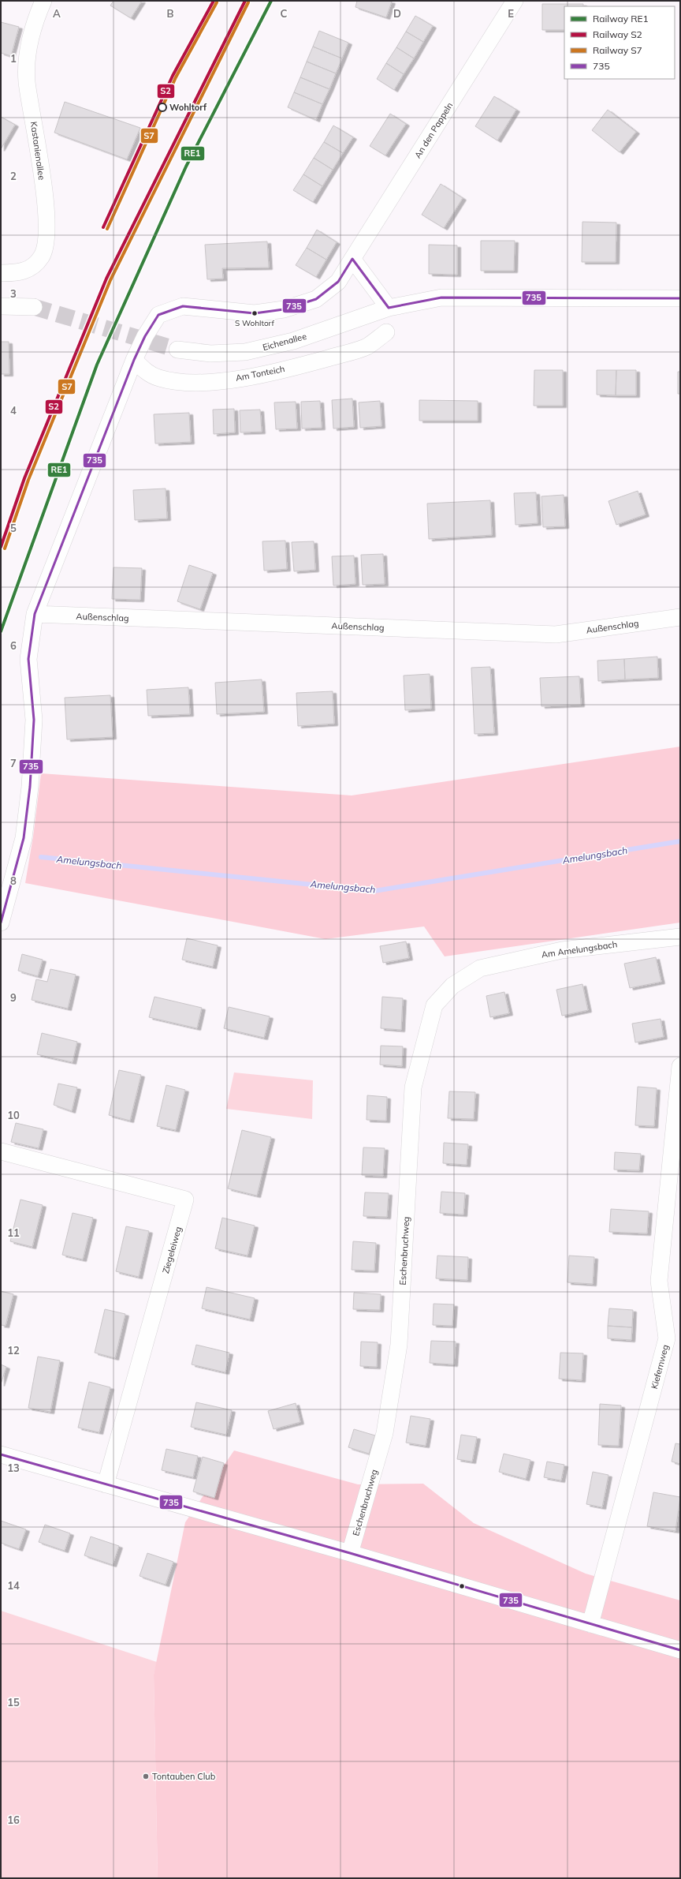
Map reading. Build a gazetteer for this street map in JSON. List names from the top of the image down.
{
  "streets": {
    "street": [
      "An den Pappeln",
      "Kastanienallee",
      "Eichenallee",
      "Am Tonteich",
      "Außenschlag",
      "Am Amelungsbach",
      "Ziegeleiweg",
      "Eschenbruchweg",
      "Kiefernweg"
    ]
  },
  "crossings": [
    ["Am Amelungsbach", "Eschenbruchweg"]
  ],
  "water": ["Amelungsbach"],
  "places": ["Wohltorf", "S Wohltorf", "Tontauben Club"],
  "lines": [
    "rail line RE1",
    "rail line S2",
    "rail line S7",
    "transit line 735"
  ],
  "legend": [
    "Railway RE1",
    "Railway S2",
    "Railway S7",
    "735"
  ],
  "grid": {
    "columns": [
      "A",
      "B",
      "C",
      "D",
      "E"
    ],
    "rows": [
      "1",
      "2",
      "3",
      "4",
      "5",
      "6",
      "7",
      "8",
      "9",
      "10",
      "11",
      "12",
      "13",
      "14",
      "15",
      "16"
    ]
  }
}
